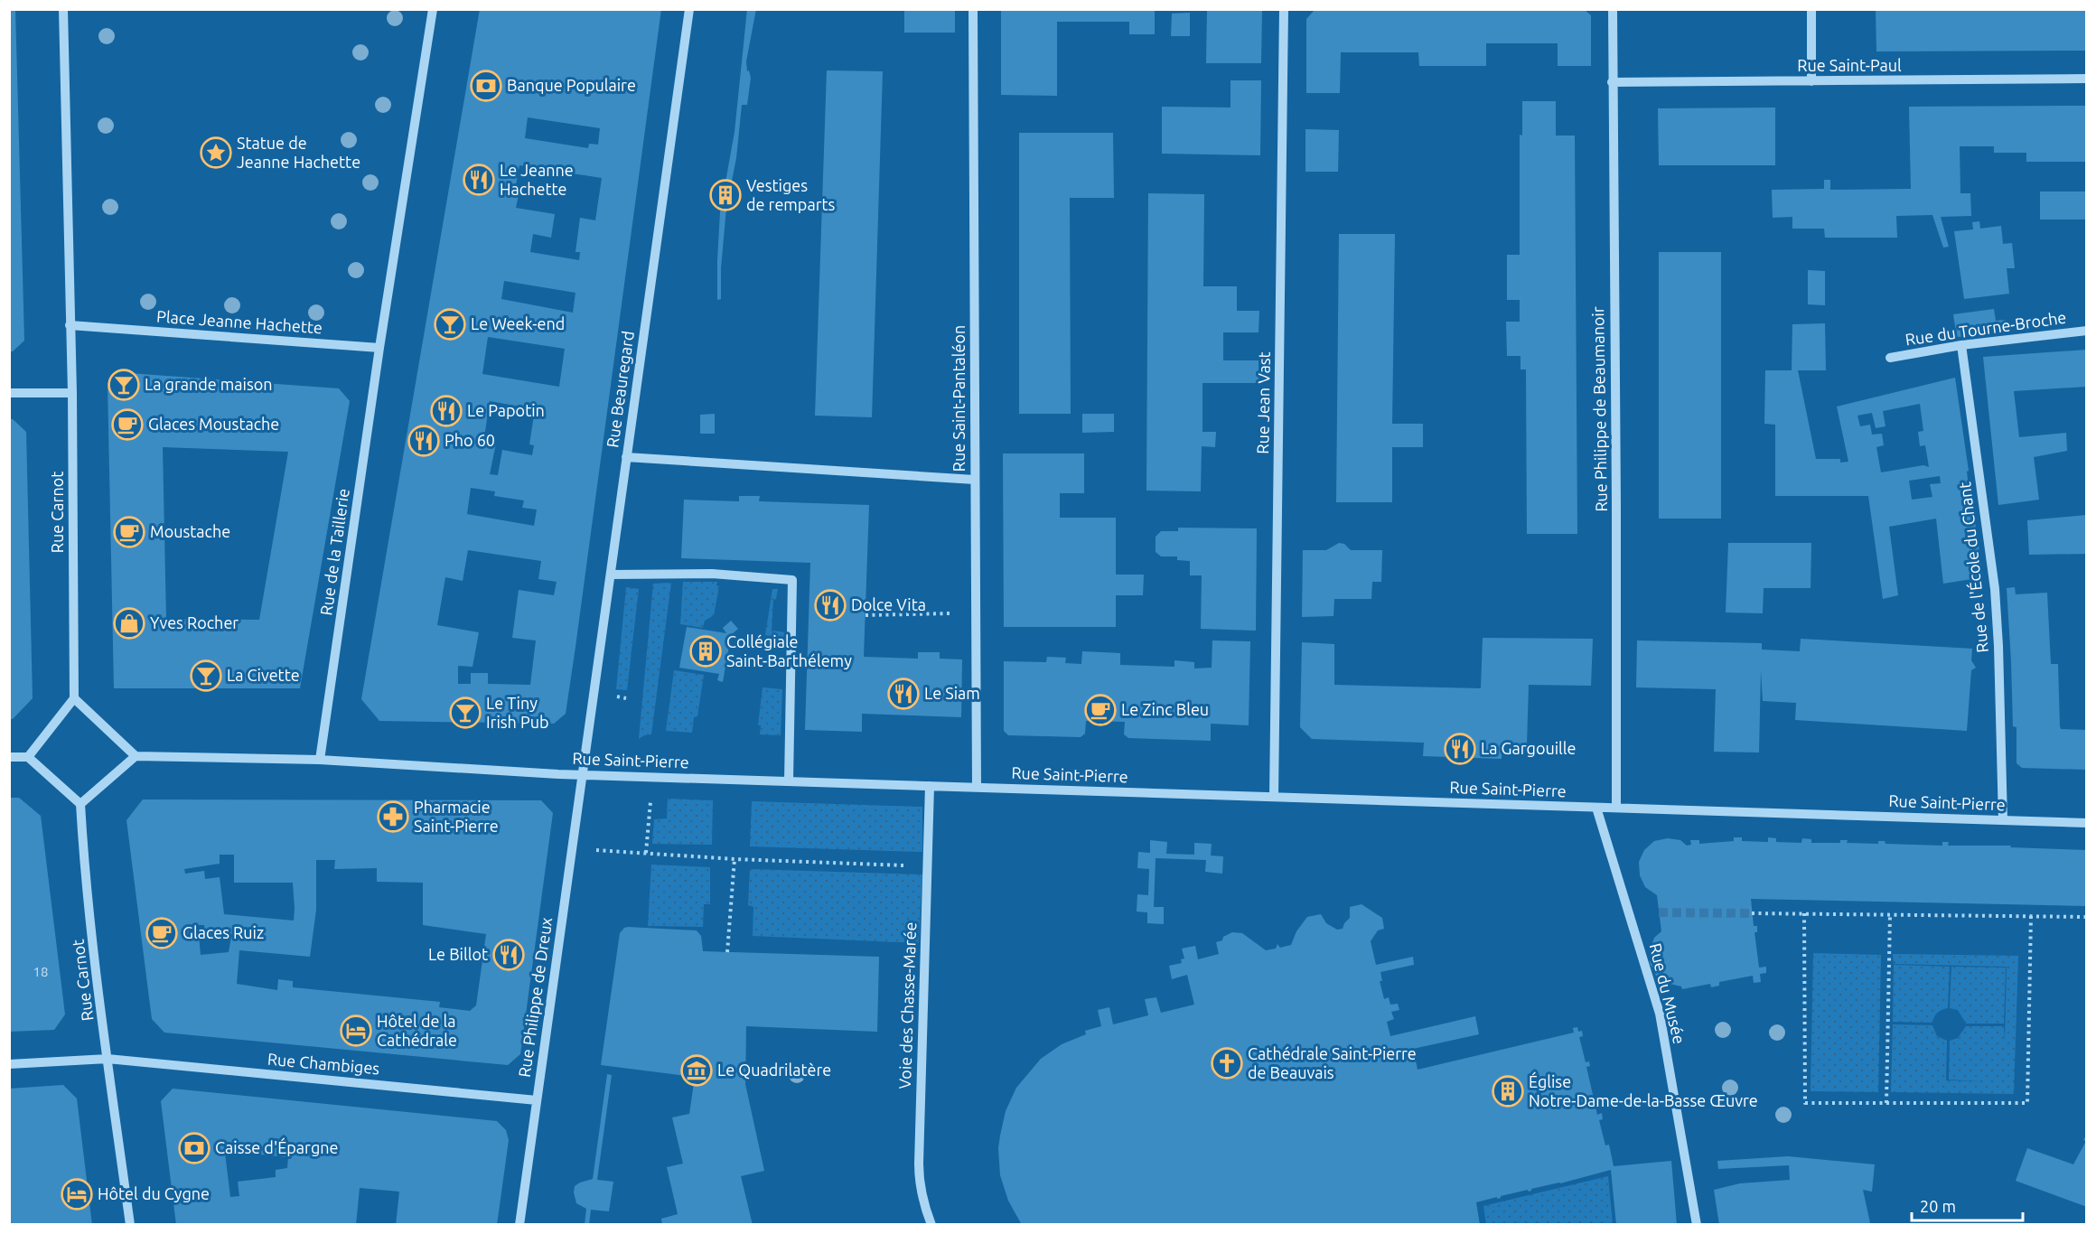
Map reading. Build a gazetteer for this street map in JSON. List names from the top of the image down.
{
  "streets": {
    "street": [
      "Rue Saint-Paul",
      "Place Jeanne Hachette",
      "Rue du Tourne-Broche",
      "Rue Beauregard",
      "Rue Saint-Pantaléon",
      "Rue Jean Vast",
      "Rue Philippe de Beaumanoir",
      "Rue Carnot",
      "Rue de la Taillerie",
      "Rue de l'École du Chant",
      "Rue Saint-Pierre",
      "Rue du Musée",
      "Rue Philippe de Dreux",
      "Voie des Chasse-Marée",
      "Rue Chambiges"
    ]
  },
  "crossings": [
    ["Rue Saint-Paul", "Rue Philippe de Beaumanoir"],
    ["Place Jeanne Hachette", "Rue Carnot"],
    ["Place Jeanne Hachette", "Rue de la Taillerie"],
    ["Rue du Tourne-Broche", "Rue de l'École du Chant"],
    ["Rue Beauregard", "Rue Saint-Pierre"],
    ["Rue Beauregard", "Rue Philippe de Dreux"],
    ["Rue Saint-Pantaléon", "Rue Saint-Pierre"],
    ["Rue Jean Vast", "Rue Saint-Pierre"],
    ["Rue Philippe de Beaumanoir", "Rue Saint-Pierre"],
    ["Rue Carnot", "Rue Chambiges"],
    ["Rue de la Taillerie", "Rue Saint-Pierre"],
    ["Rue de l'École du Chant", "Rue Saint-Pierre"],
    ["Rue Saint-Pierre", "Rue du Musée"],
    ["Rue Saint-Pierre", "Rue Philippe de Dreux"],
    ["Rue Saint-Pierre", "Voie des Chasse-Marée"],
    ["Rue Philippe de Dreux", "Rue Chambiges"]
  ],
  "places": {
    "bank": ["Banque Populaire", "Caisse d'Épargne"],
    "place": ["Statue de Jeanne Hachette"],
    "restaurant": [
      "Le Jeanne Hachette",
      "Le Papotin",
      "Pho 60",
      "Dolce Vita",
      "Le Siam",
      "La Gargouille",
      "Le Billot"
    ],
    "building": ["Vestiges de remparts", "Collégiale Saint-Barthélemy", "Église Notre-Dame-de-la-Basse Œuvre"],
    "bar": [
      "Le Week-end",
      "La grande maison",
      "La Civette",
      "Le Tiny Irish Pub"
    ],
    "cafe": [
      "Glaces Moustache",
      "Moustache",
      "Le Zinc Bleu",
      "Glaces Ruiz"
    ],
    "shop": ["Yves Rocher"],
    "pharmacy": ["Pharmacie Saint-Pierre"],
    "hotel": ["Hôtel de la Cathédrale", "Hôtel du Cygne"],
    "church": ["Cathédrale Saint-Pierre de Beauvais"],
    "museum": ["Le Quadrilatère"]
  },
  "house_numbers": ["18"],
  "scale_bar": "20 m"
}
